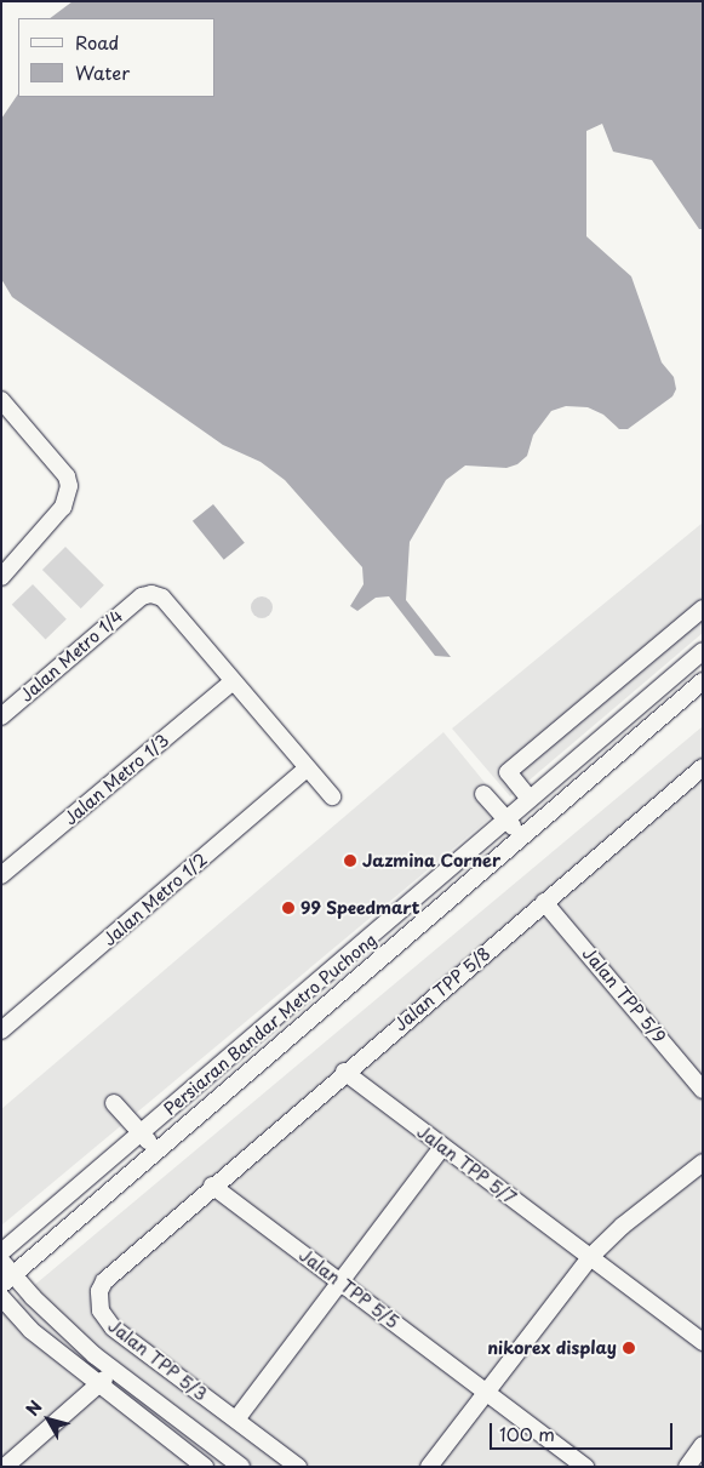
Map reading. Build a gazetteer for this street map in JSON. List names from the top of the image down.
{
  "streets": {
    "street": [
      "Jalan Metro 1/4",
      "Jalan Metro 1/3",
      "Jalan Metro 1/2",
      "Jalan TPP 5/8",
      "Jalan TPP 5/9",
      "Persiaran Bandar Metro Puchong",
      "Jalan TPP 5/7",
      "Jalan TPP 5/5",
      "Jalan TPP 5/3"
    ]
  },
  "crossings": [
    ["Jalan Metro 1/4", "Jalan Metro 1/3"],
    ["Jalan TPP 5/8", "Jalan TPP 5/9"],
    ["Jalan TPP 5/8", "Jalan TPP 5/7"],
    ["Jalan TPP 5/8", "Jalan TPP 5/5"],
    ["Jalan TPP 5/8", "Jalan TPP 5/3"]
  ],
  "places": ["Jazmina Corner", "99 Speedmart", "nikorex display"],
  "legend": ["Road", "Water"],
  "scale_bar": "100 m",
  "north": "top left"
}
